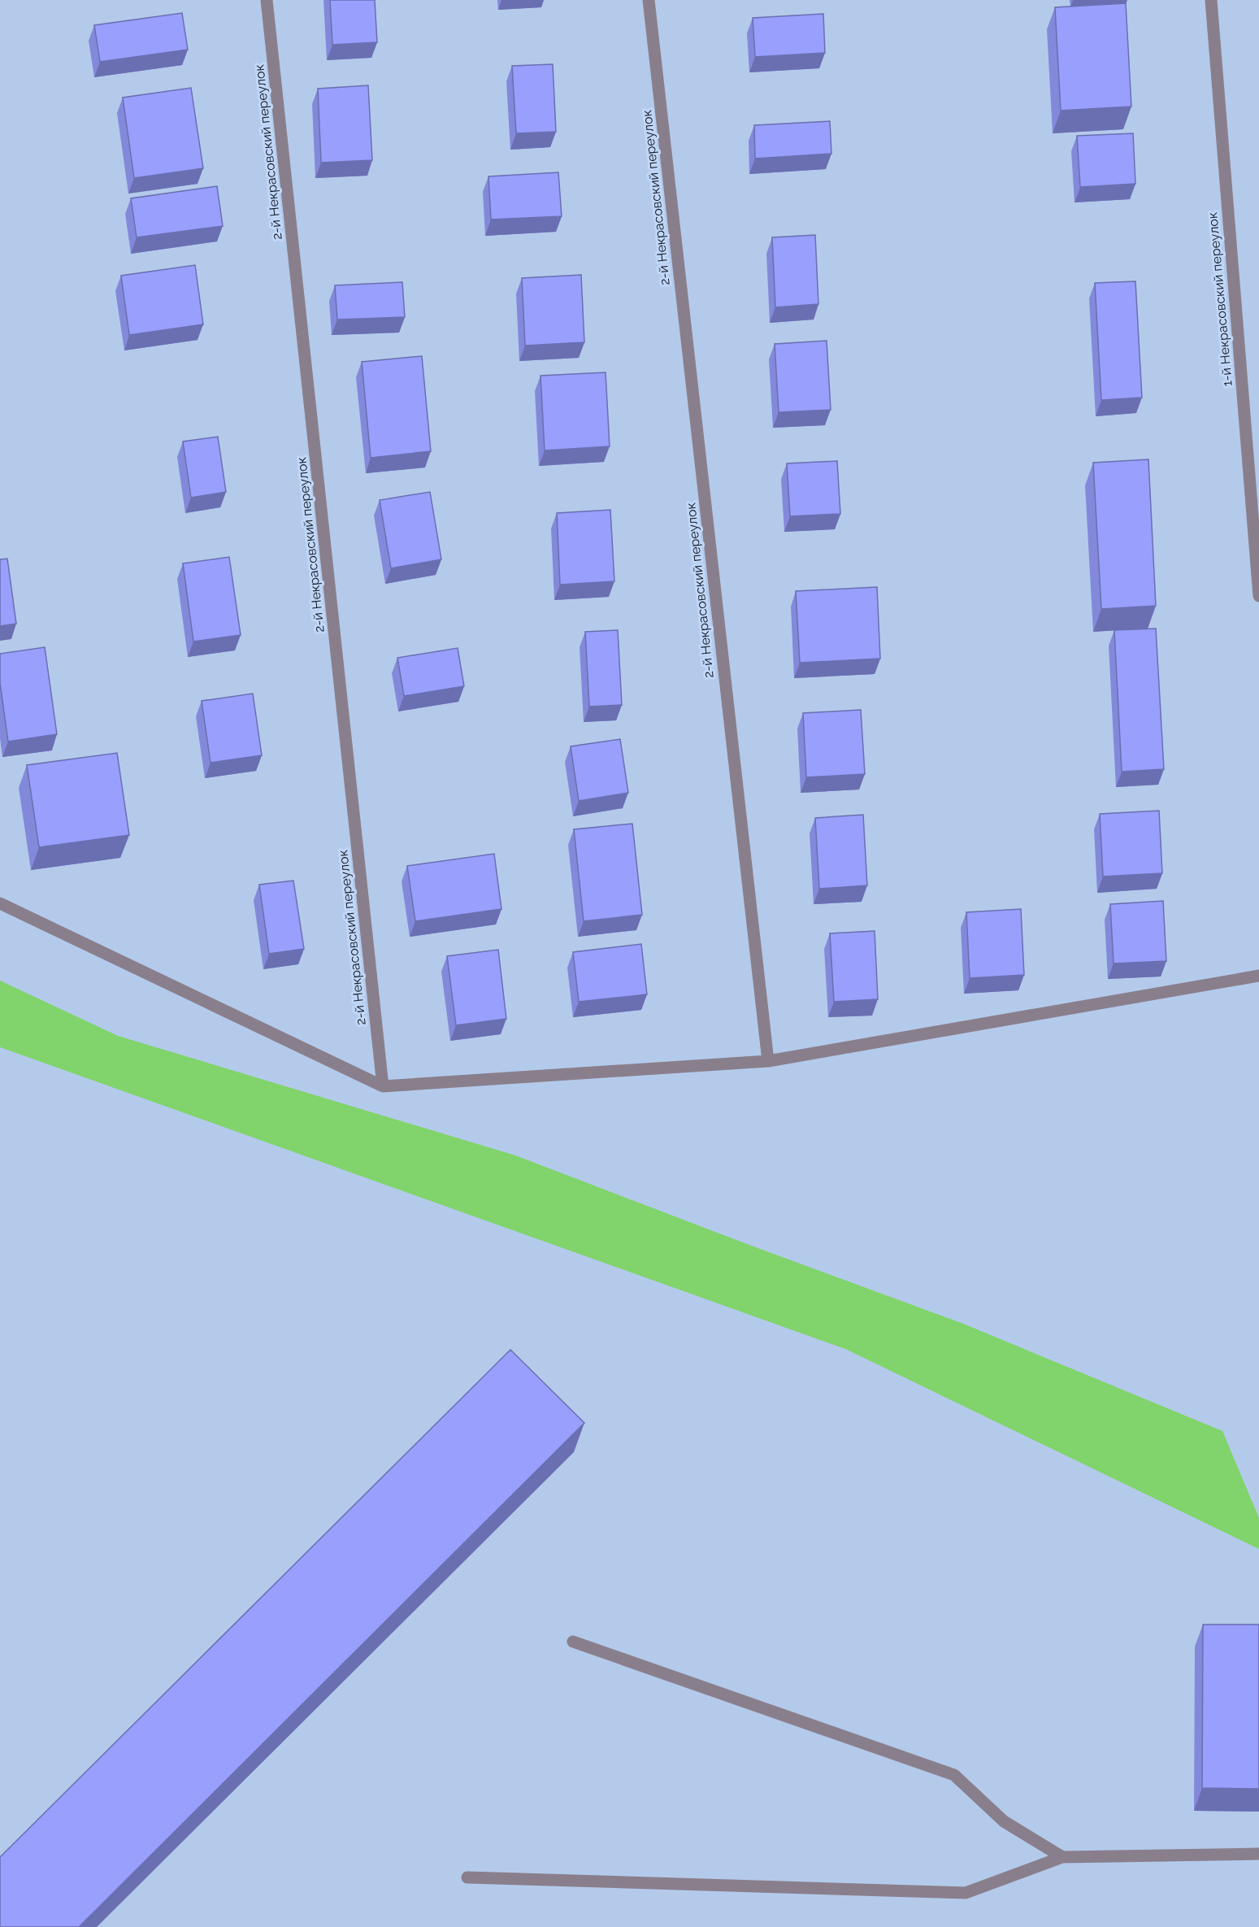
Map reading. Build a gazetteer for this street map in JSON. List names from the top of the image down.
{
  "streets": {
    "street": ["2-й Некрасовский переулок", "1-й Некрасовский переулок"]
  }
}
